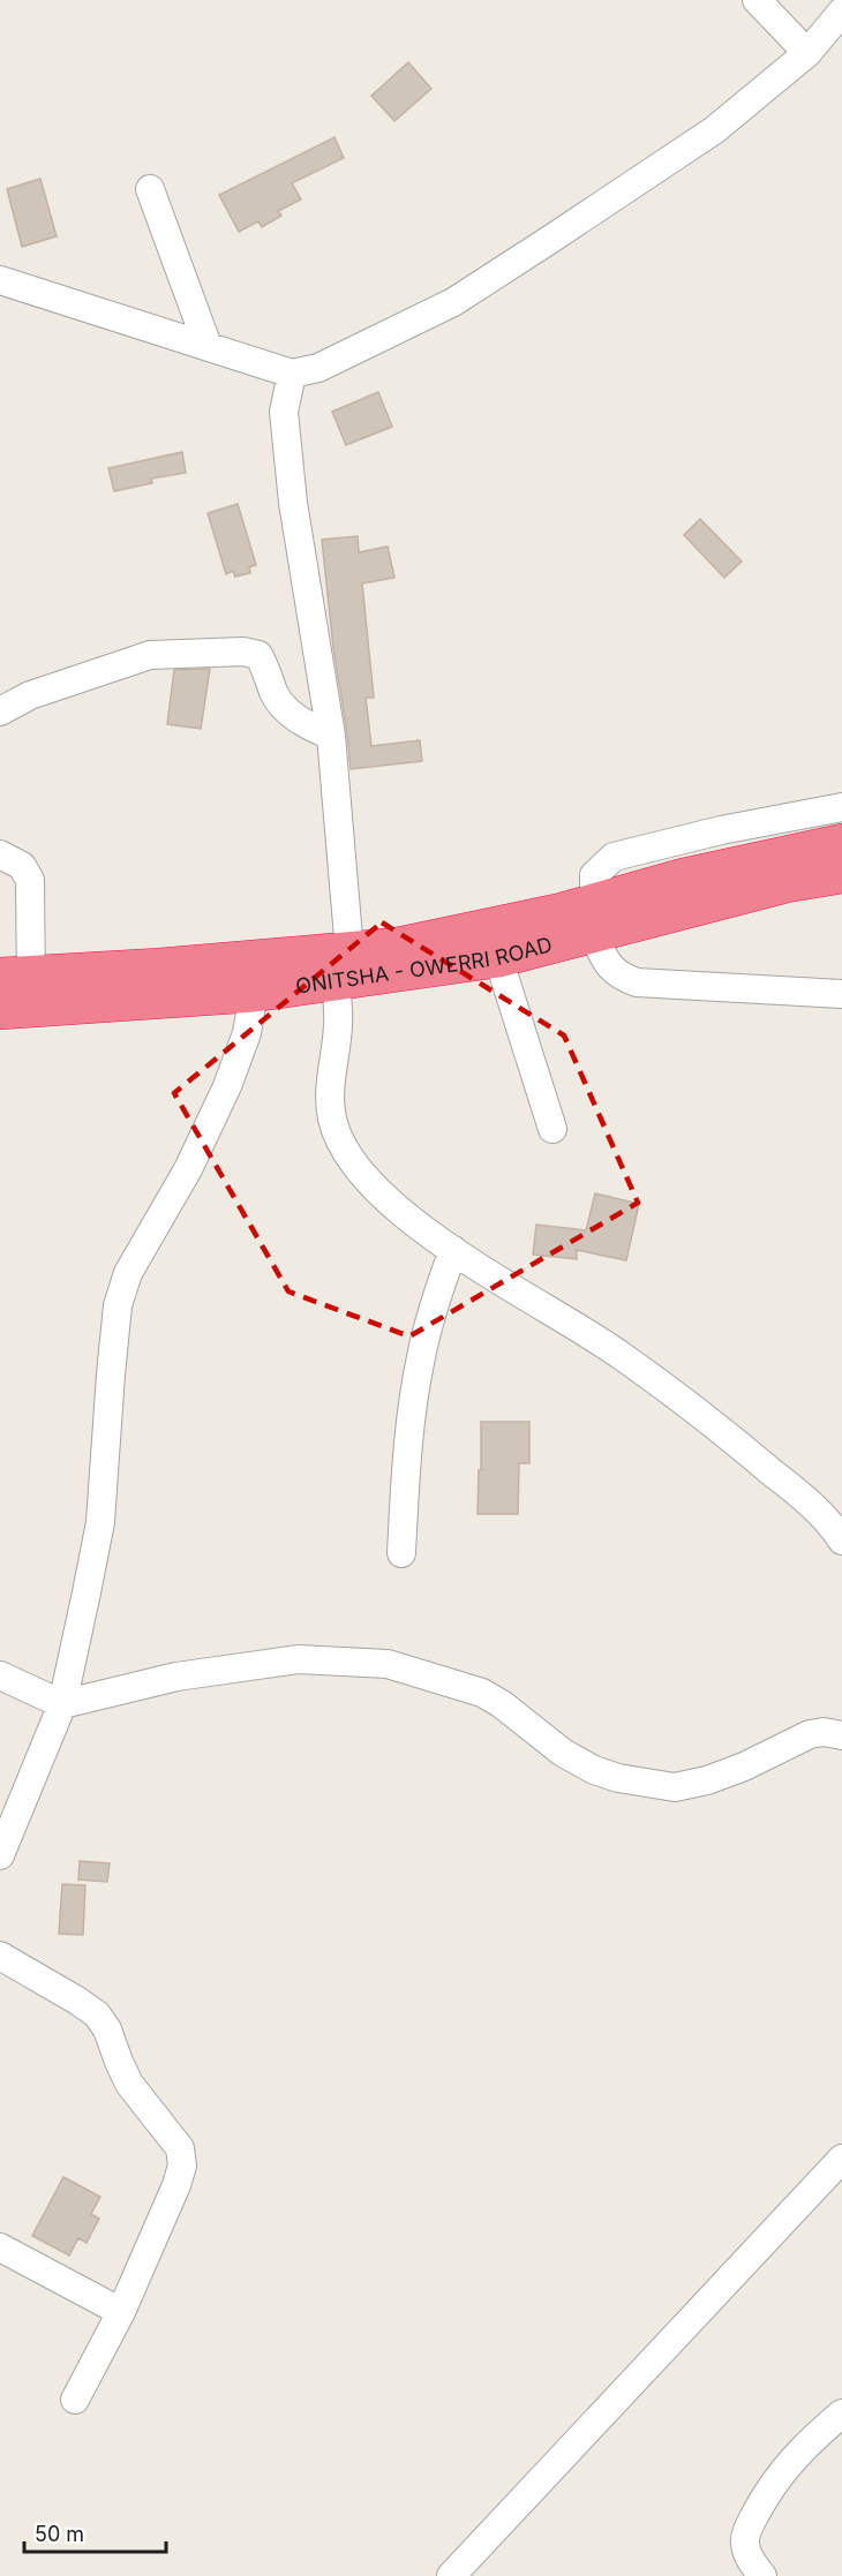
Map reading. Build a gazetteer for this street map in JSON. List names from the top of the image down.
{
  "streets": {
    "highway": ["ONITSHA - OWERRI ROAD"]
  },
  "scale_bar": "50 m"
}
